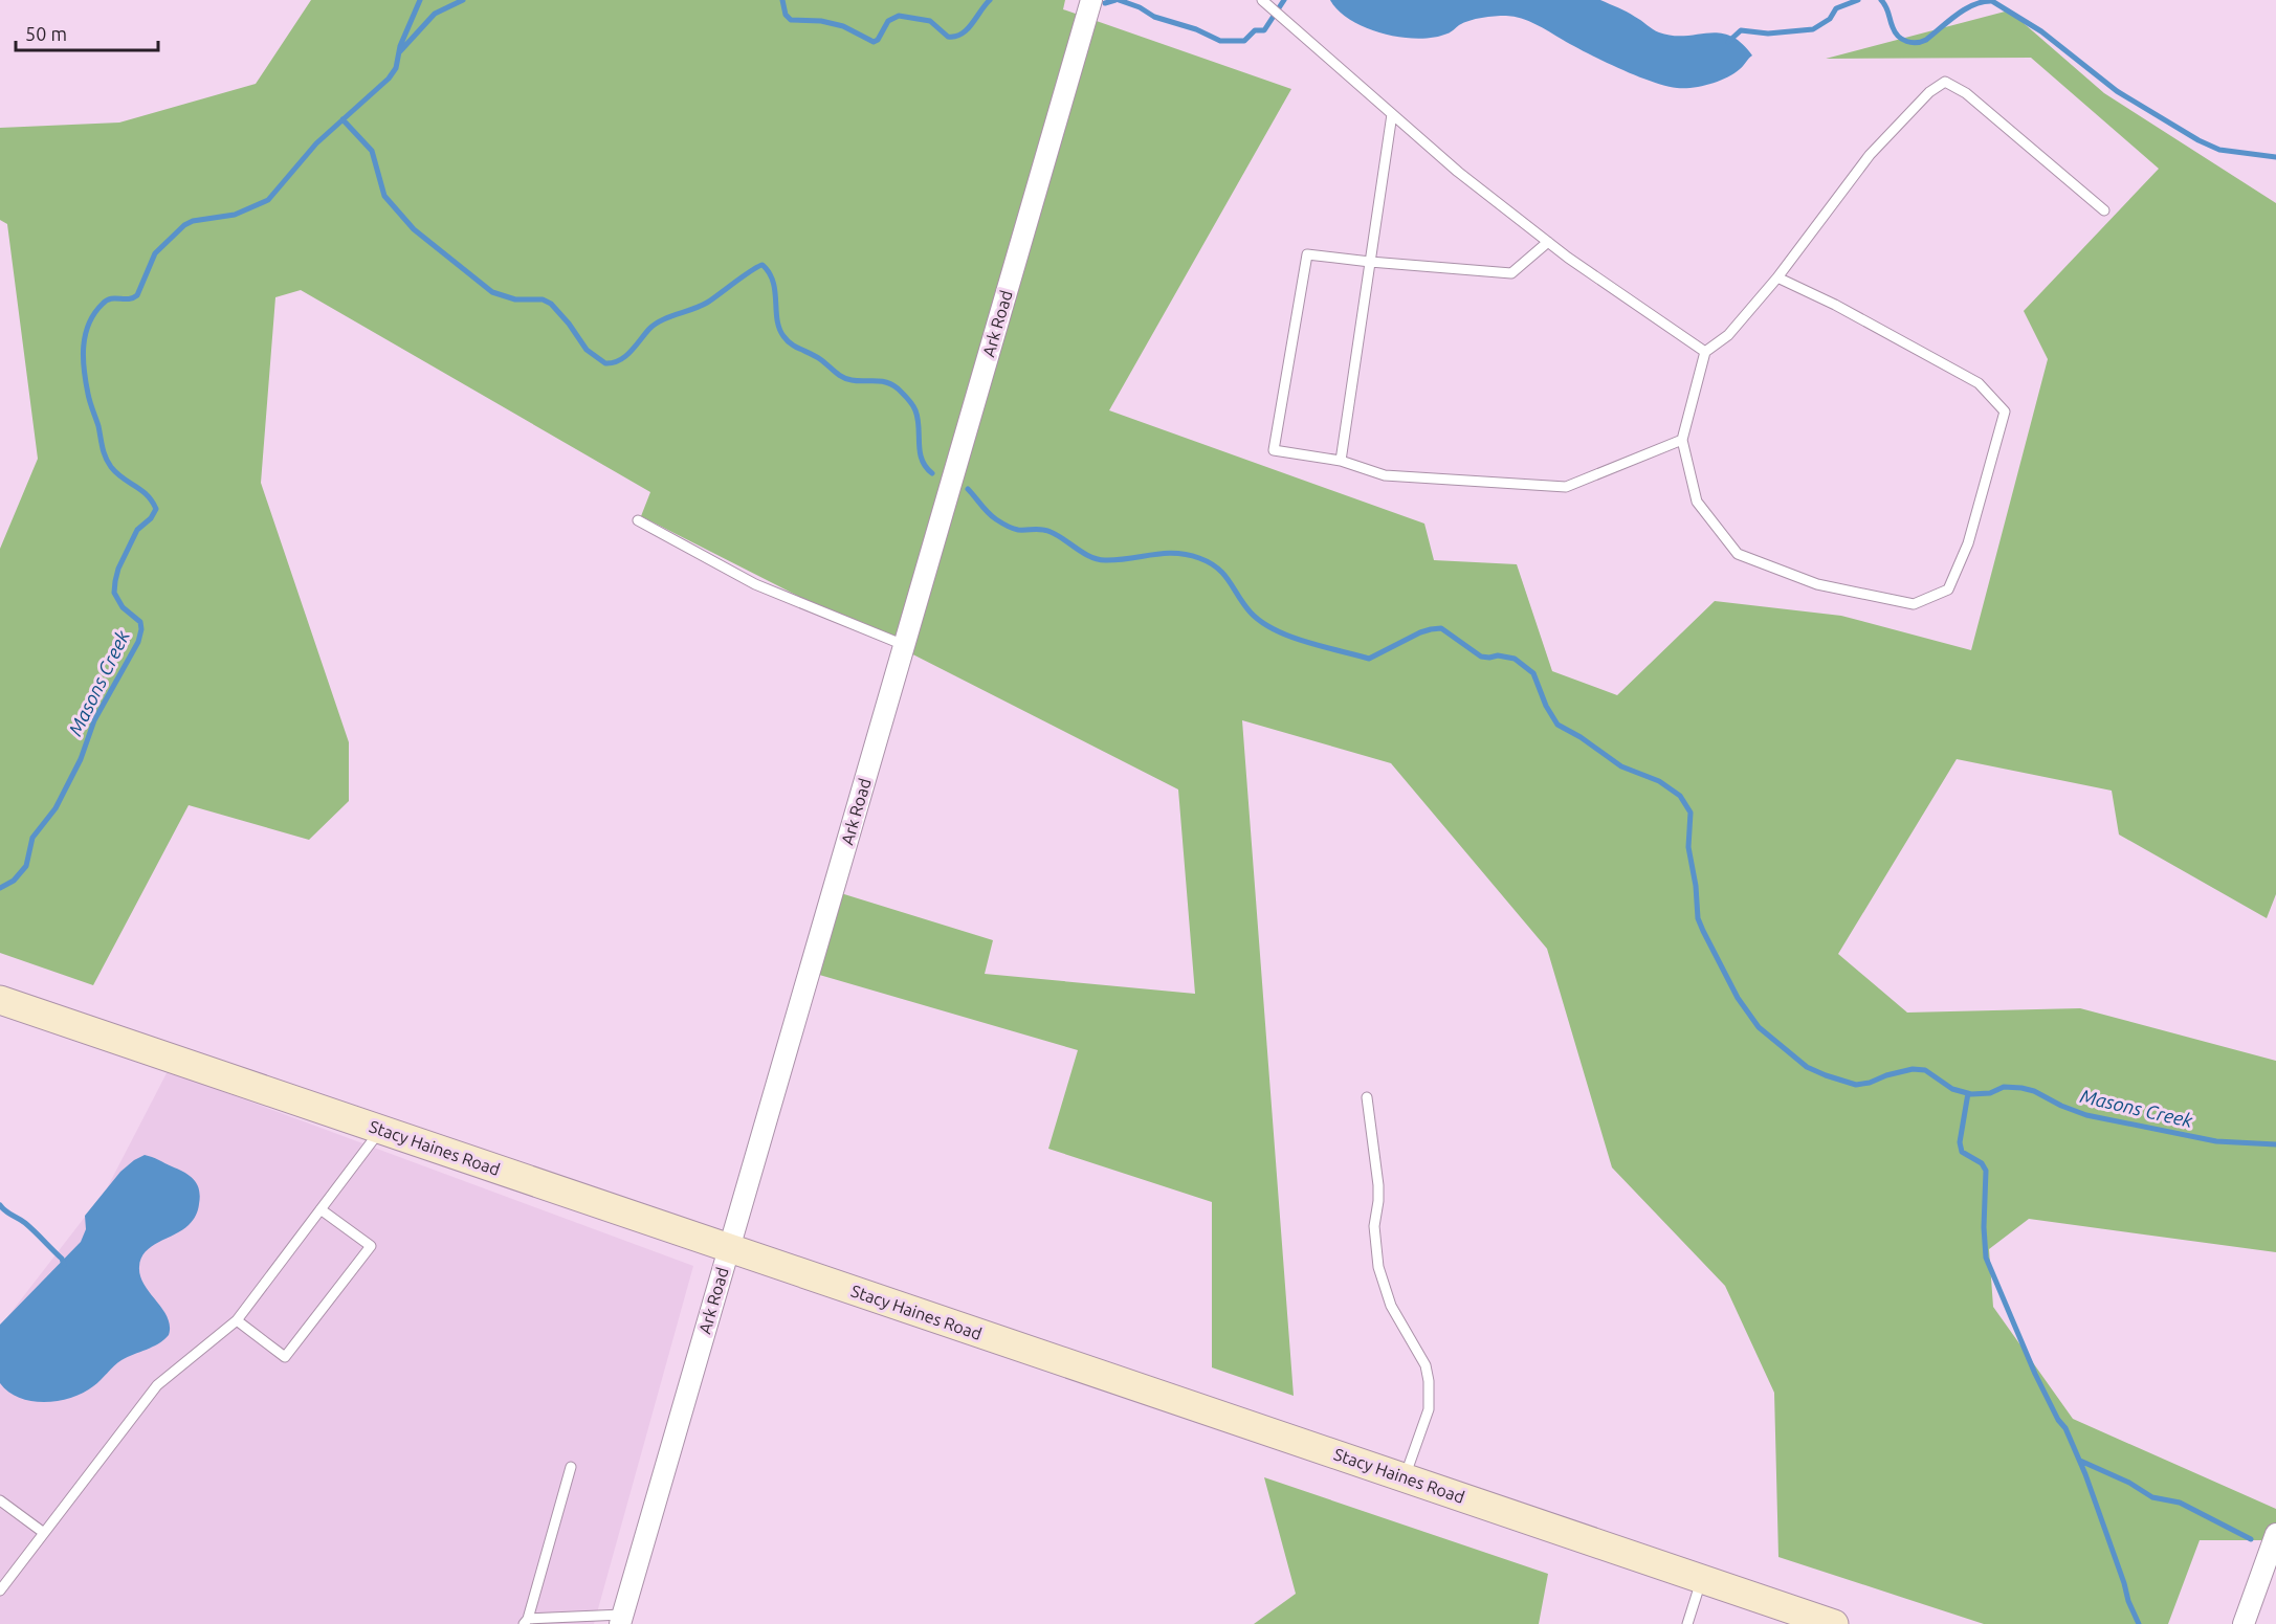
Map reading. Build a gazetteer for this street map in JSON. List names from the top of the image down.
{
  "streets": {
    "street": ["Ark Road", "Stacy Haines Road"]
  },
  "crossings": [
    ["Ark Road", "Stacy Haines Road"]
  ],
  "water": ["Masons Creek"],
  "scale_bar": "50 m"
}
